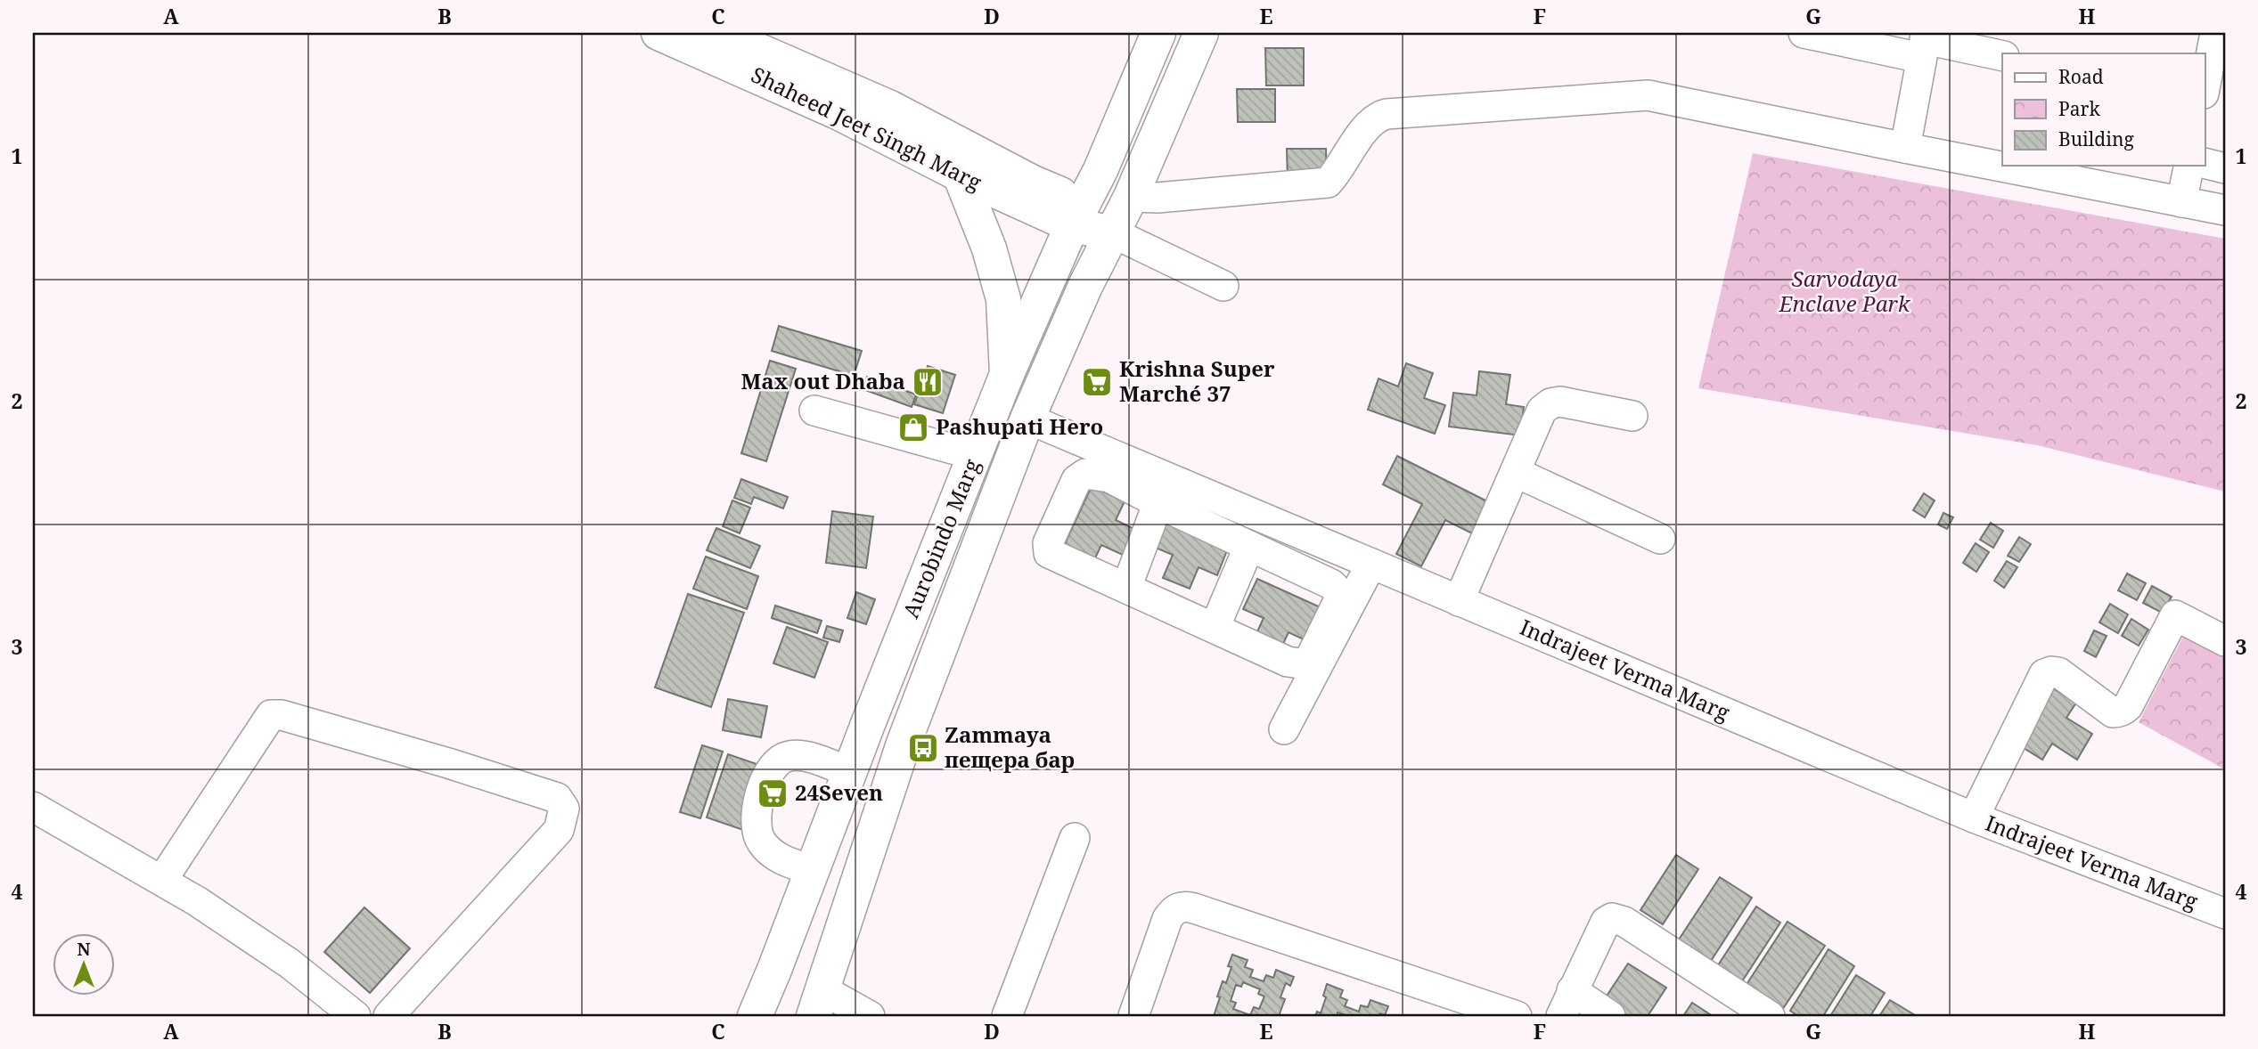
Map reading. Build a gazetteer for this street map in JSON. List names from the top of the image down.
{
  "streets": {
    "main road": ["Shaheed Jeet Singh Marg", "Aurobindo Marg"],
    "street": ["Indrajeet Verma Marg"]
  },
  "crossings": [
    ["Shaheed Jeet Singh Marg", "Aurobindo Marg"],
    ["Aurobindo Marg", "Indrajeet Verma Marg"]
  ],
  "parks": ["Sarvodaya Enclave Park"],
  "places": {
    "restaurant": ["Max out Dhaba"],
    "supermarket": ["Krishna Super Marché 37", "24Seven"],
    "shop": ["Pashupati Hero"],
    "bus stop": ["Zammaya пещера бар"]
  },
  "legend": ["Road", "Park", "Building"],
  "north": "top",
  "grid": {
    "columns": [
      "A",
      "B",
      "C",
      "D",
      "E",
      "F",
      "G",
      "H"
    ],
    "rows": [
      "1",
      "2",
      "3",
      "4"
    ]
  }
}
